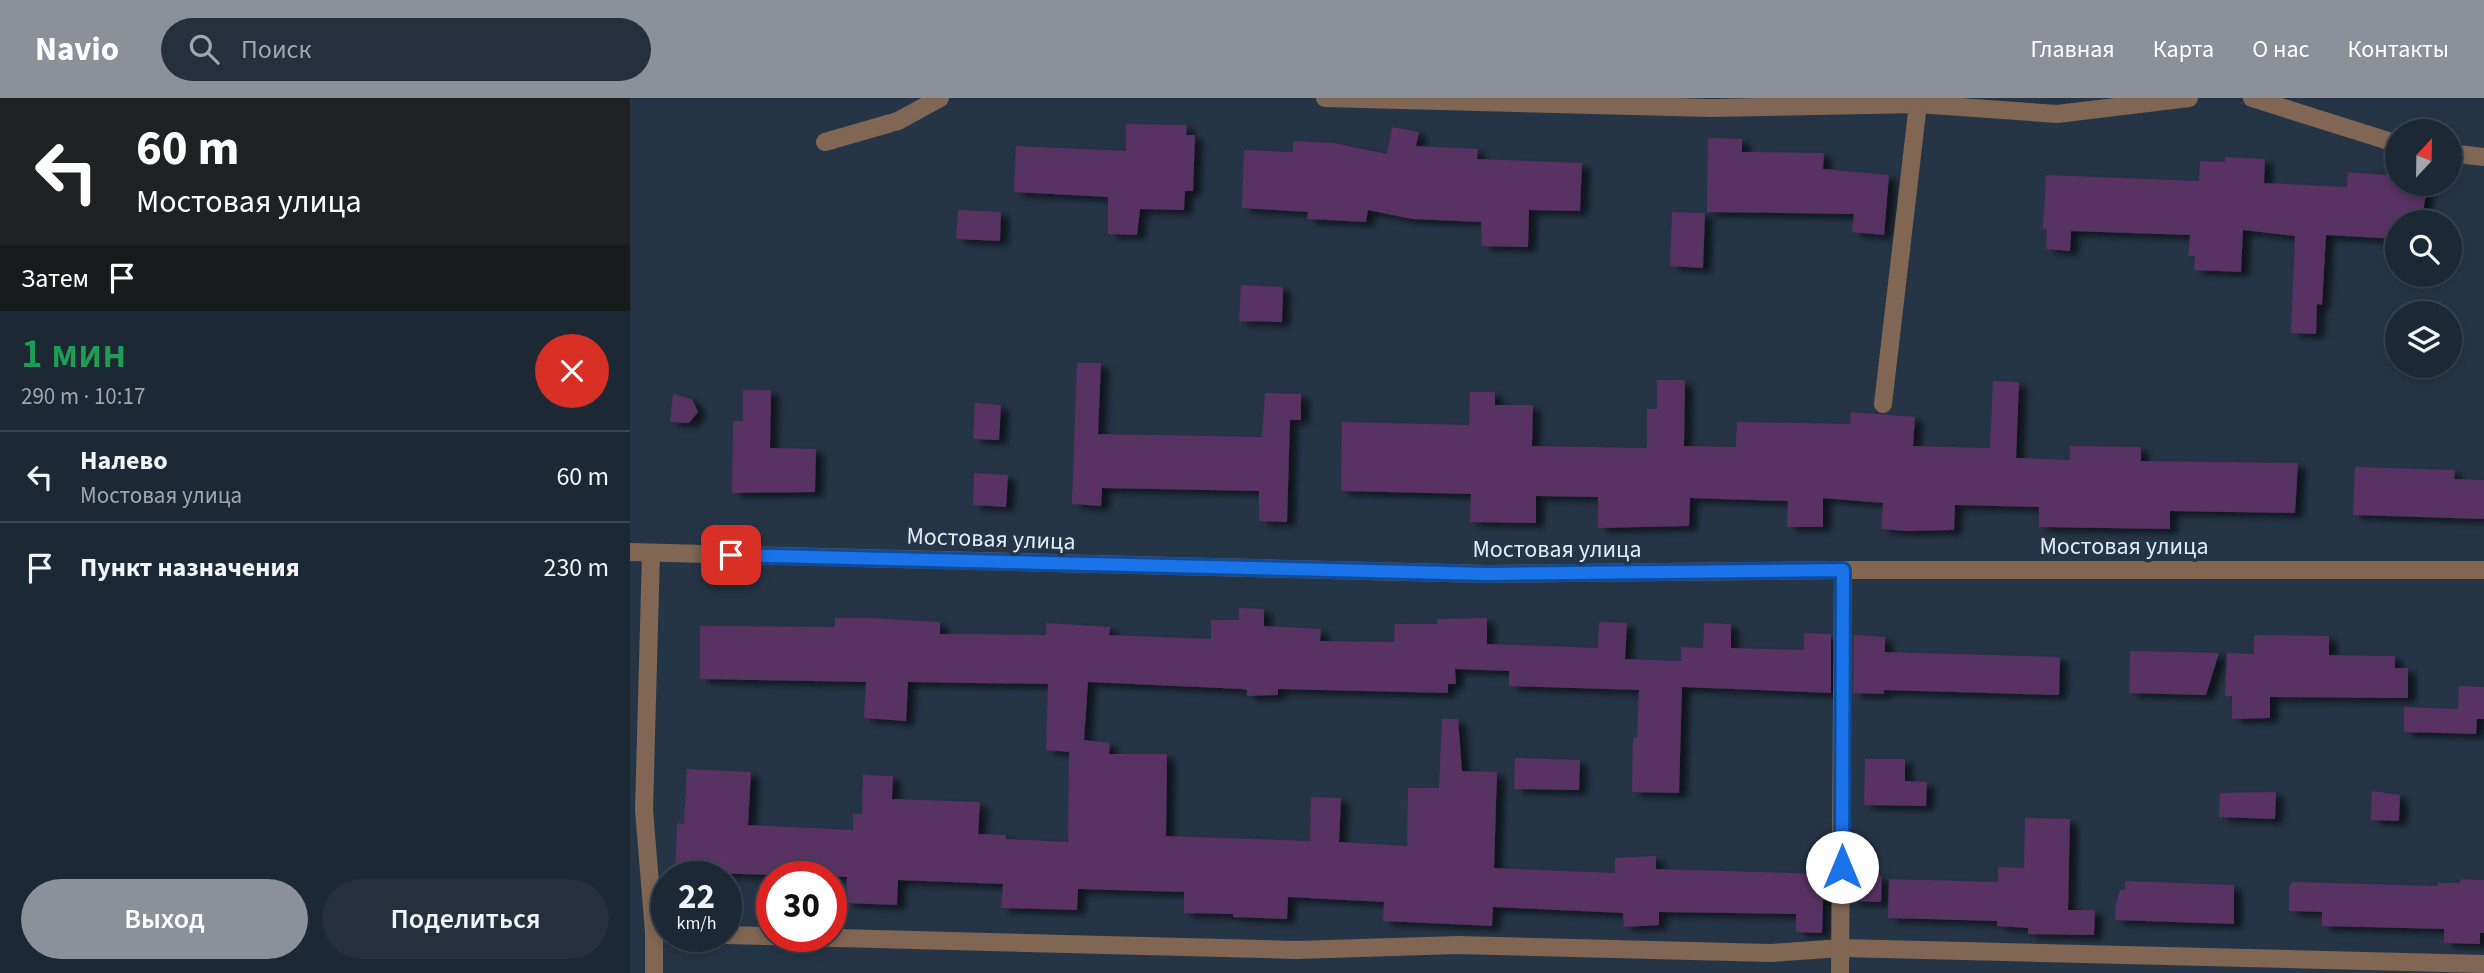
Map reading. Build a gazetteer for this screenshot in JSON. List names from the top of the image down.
{
  "streets": {
    "street": ["Мостовая улица"]
  },
  "north": "top",
  "page": {
    "header": "Navio",
    "search": "Поиск",
    "nav": [
      "Главная",
      "Карта",
      "О нас",
      "Контакты"
    ],
    "turn": ["60 m", "Мостовая улица"],
    "then": "Затем",
    "heading": ["1 мин", "290 m · 10:17"],
    "list": [
      {
        "name": "Налево",
        "note": "Мостовая улица",
        "value": "60 m"
      },
      {
        "name": "Пункт назначения",
        "value": "230 m"
      }
    ],
    "speed": "22 km/h",
    "limit": "30",
    "buttons": ["Выход", "Поделиться"]
  }
}
